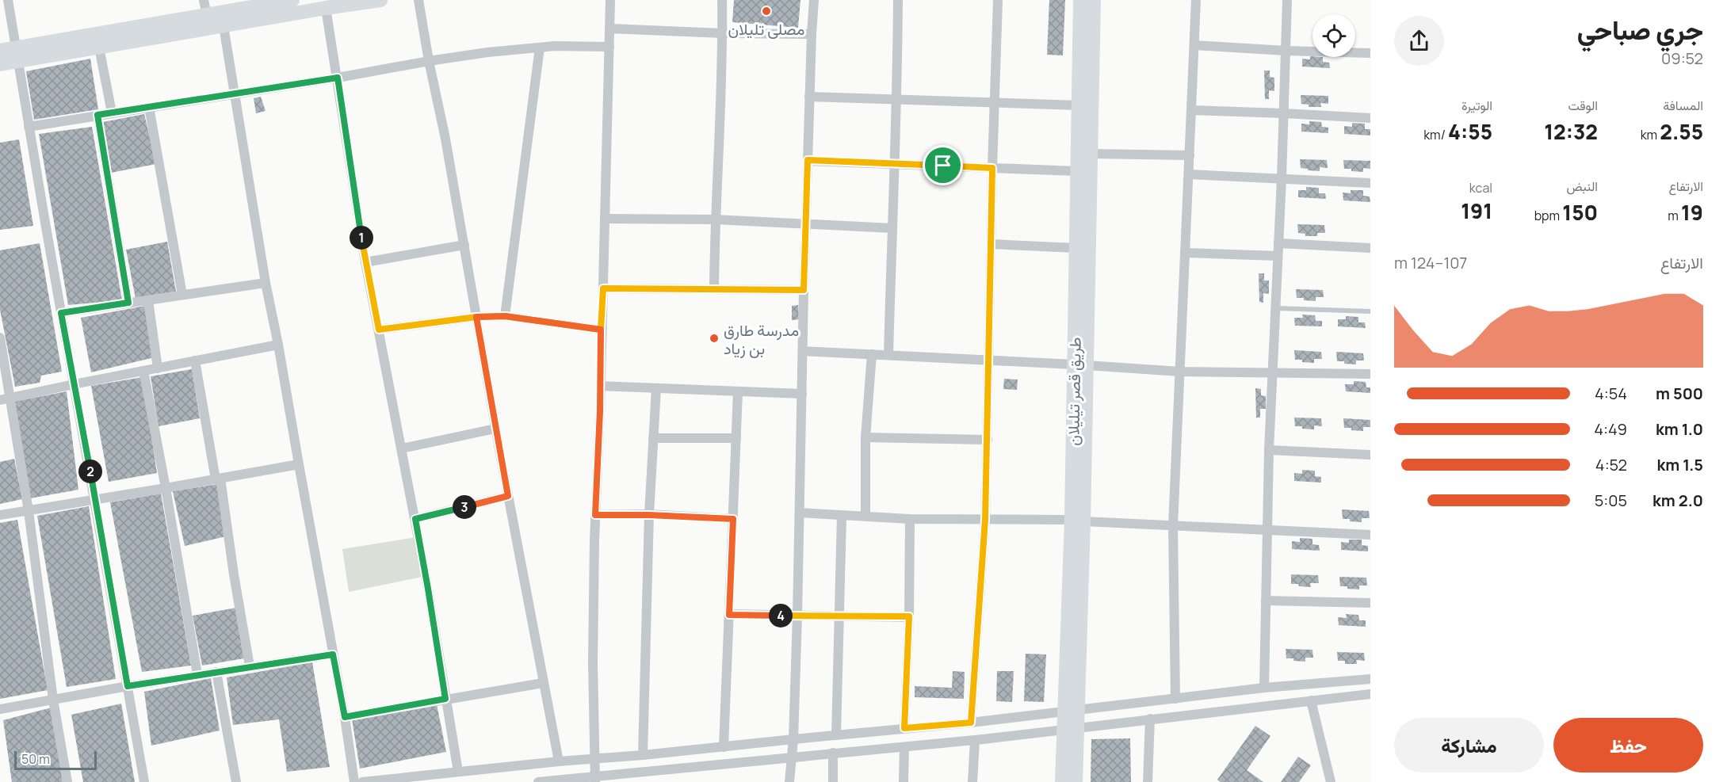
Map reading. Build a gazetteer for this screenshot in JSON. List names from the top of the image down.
{
  "streets": {
    "main road": ["طريق قصر تيليلان"]
  },
  "places": ["مصلى تليلان", "مدرسة طارق بن زياد"],
  "scale_bar": "50 m",
  "page": {
    "heading": ["جري صباحي", "09:52"],
    "stats": [
      ["المسافة", "2.55 km"],
      ["الوقت", "12:32"],
      ["الوتيرة", "4:55 /km"],
      ["الارتفاع", "19 m"],
      ["النبض", "150 bpm"],
      ["kcal", "191"]
    ],
    "pins": [
      "1",
      "2",
      "3",
      "4"
    ],
    "chart": ["الارتفاع", "107–124 m"],
    "list": [
      {
        "name": "500 m",
        "note": "4:54"
      },
      {
        "name": "1.0 km",
        "note": "4:49"
      },
      {
        "name": "1.5 km",
        "note": "4:52"
      },
      {
        "name": "2.0 km",
        "note": "5:05"
      }
    ],
    "buttons": ["حفظ", "مشاركة"],
    "scale": "50 m"
  }
}
